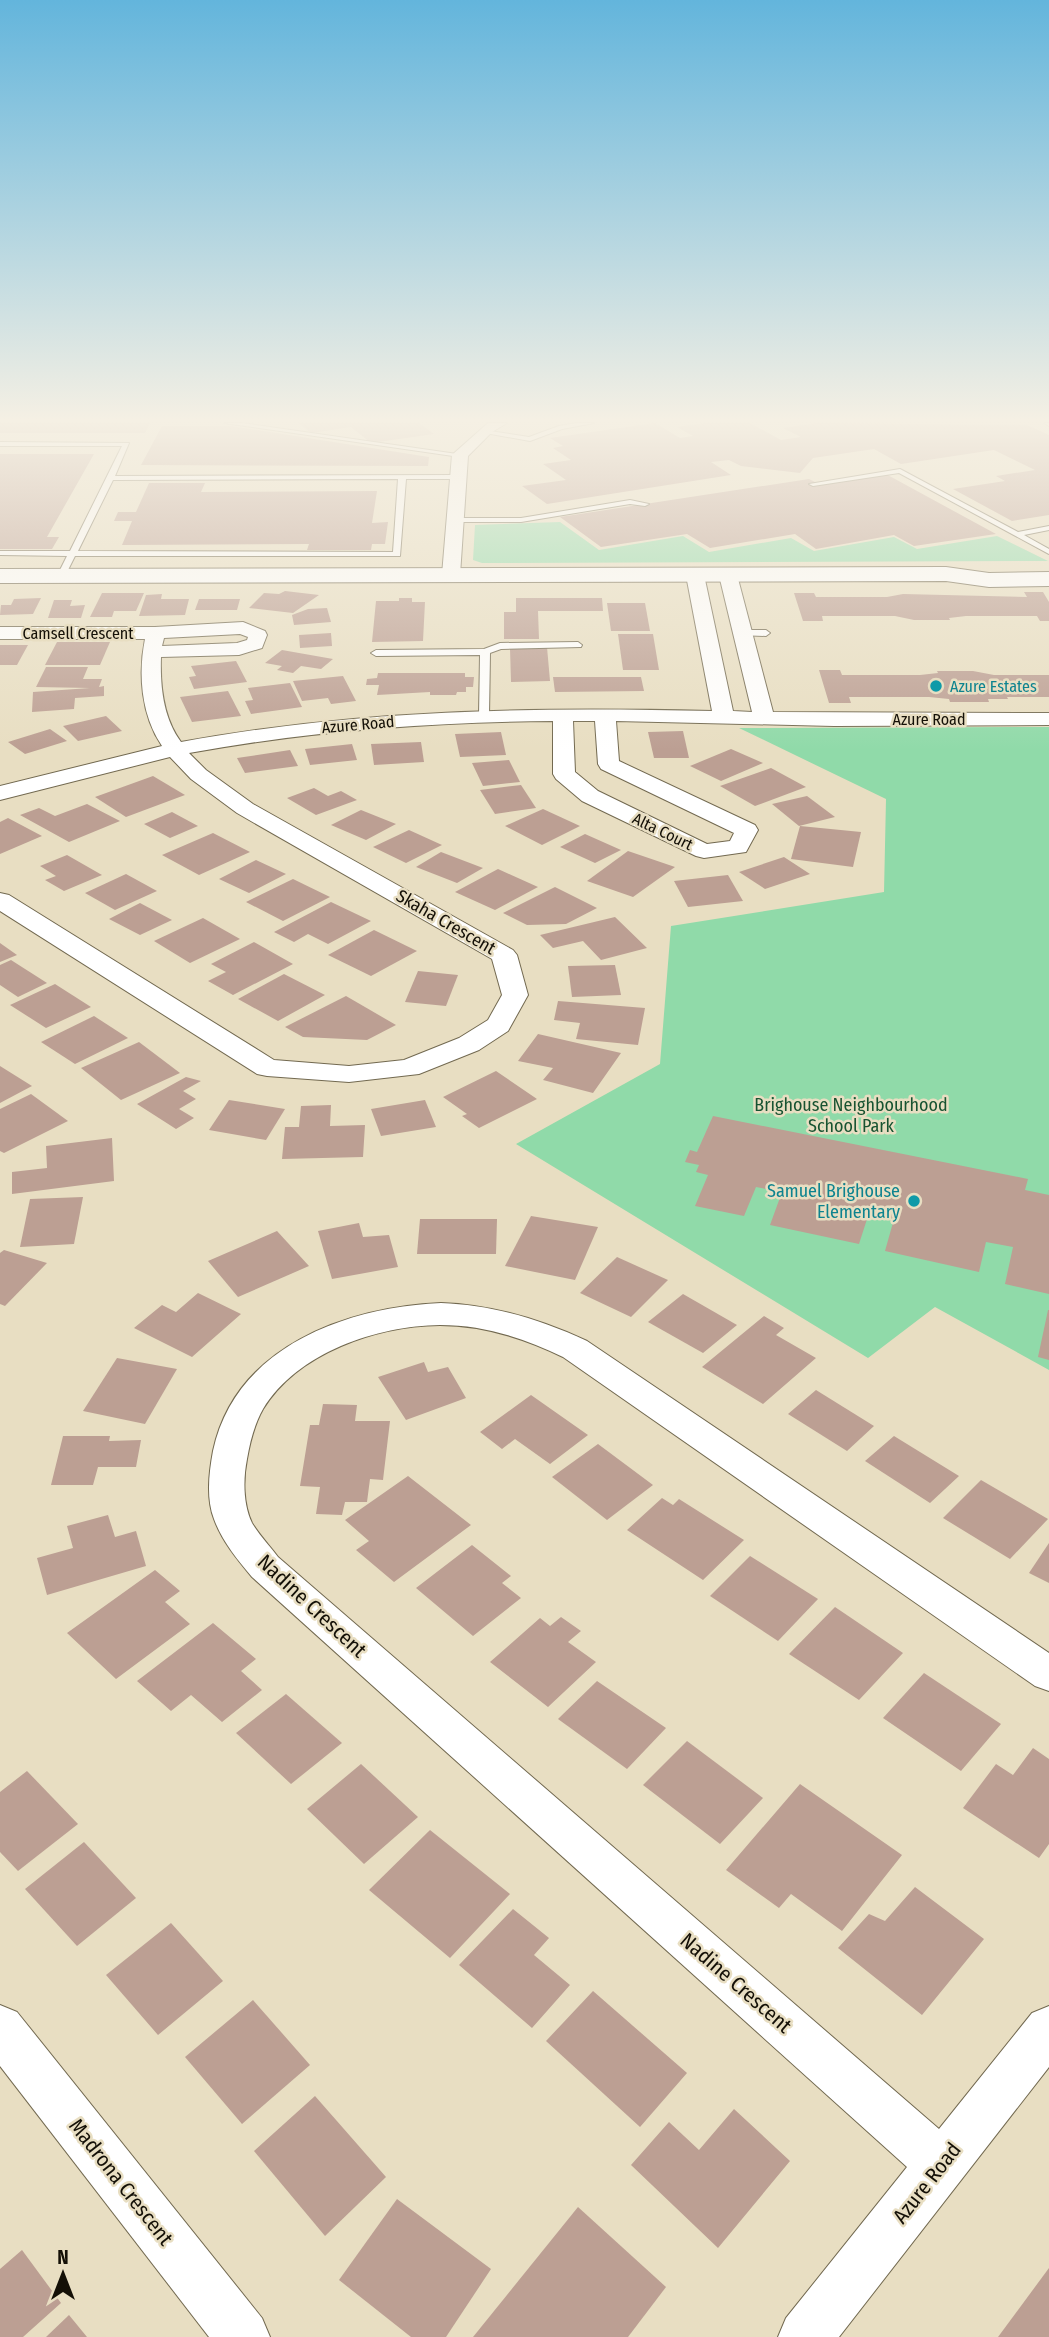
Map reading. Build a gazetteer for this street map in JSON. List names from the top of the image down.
{
  "streets": {
    "street": [
      "Camsell Crescent",
      "Azure Road",
      "Alta Court",
      "Skaha Crescent",
      "Nadine Crescent",
      "Madrona Crescent"
    ]
  },
  "crossings": [
    ["Camsell Crescent", "Azure Road"],
    ["Camsell Crescent", "Skaha Crescent"],
    ["Azure Road", "Alta Court"],
    ["Azure Road", "Skaha Crescent"],
    ["Azure Road", "Nadine Crescent"]
  ],
  "parks": ["Brighouse Neighbourhood School Park"],
  "places": ["Azure Estates", "Samuel Brighouse Elementary"],
  "north": "top"
}
